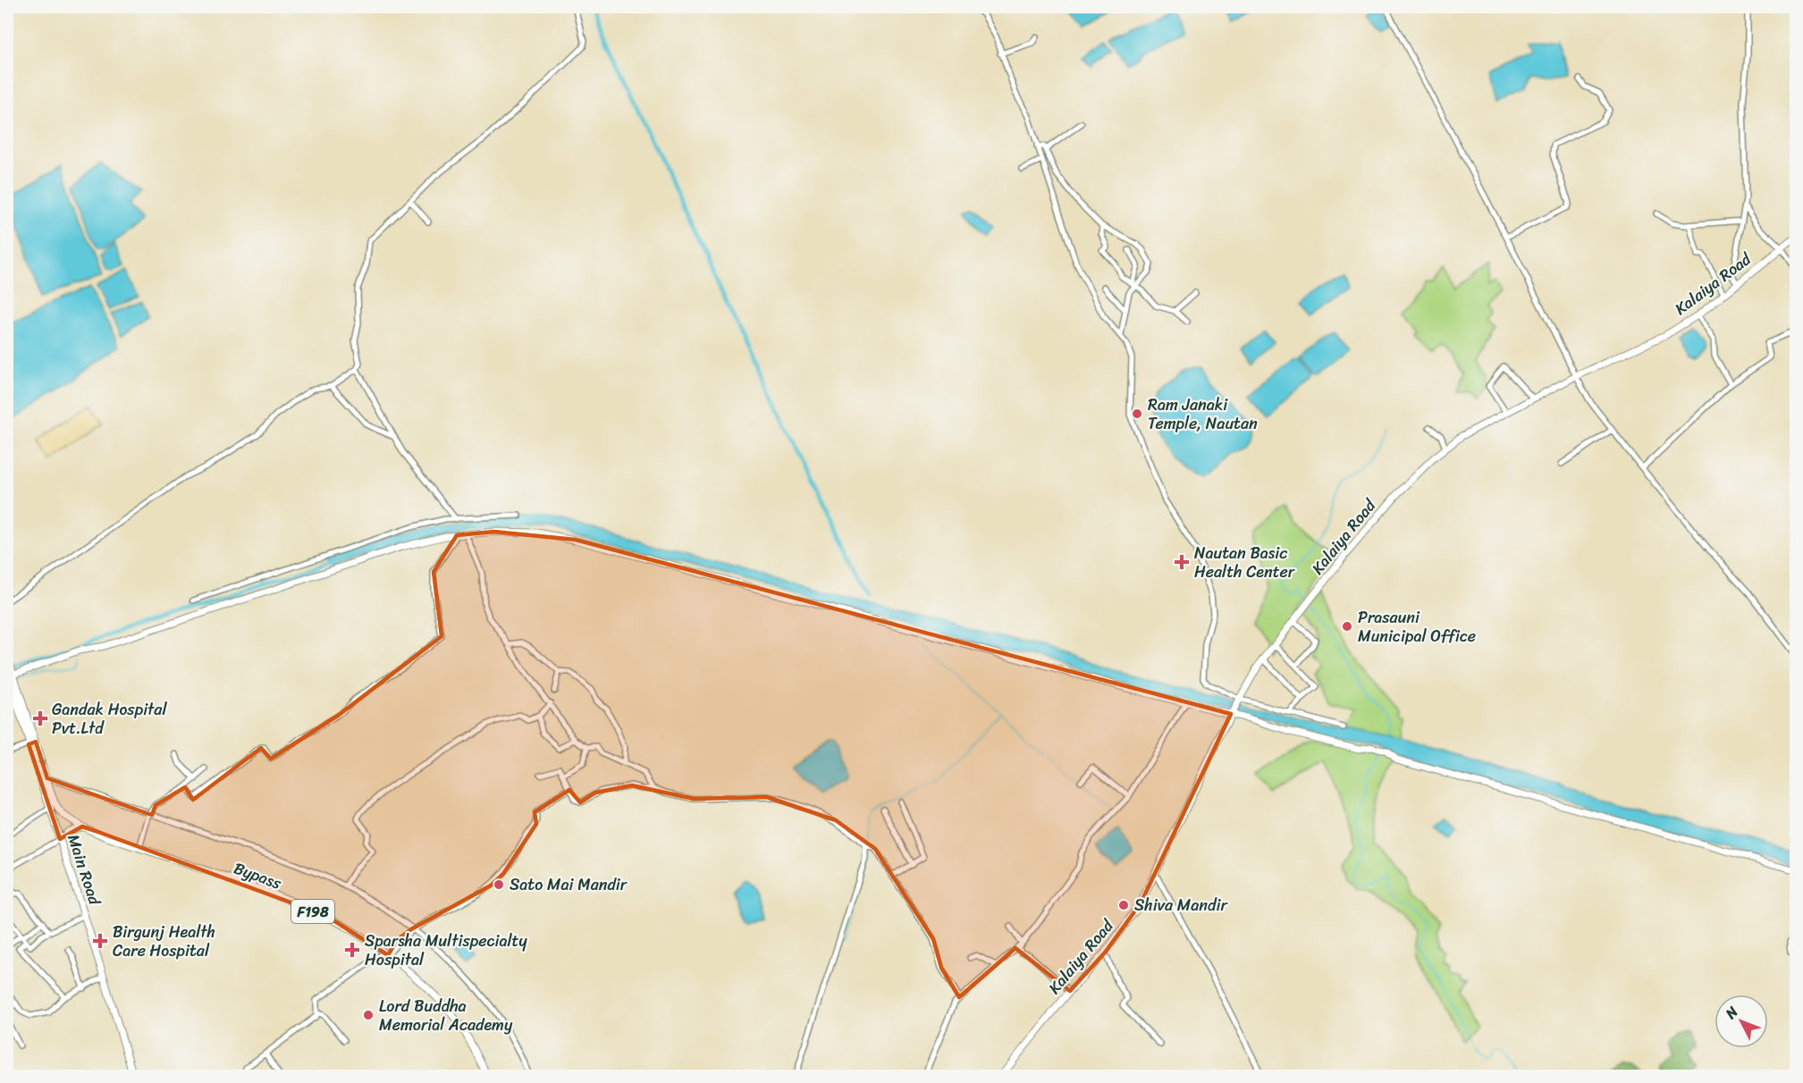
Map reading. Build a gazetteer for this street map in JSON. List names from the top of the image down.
{
  "streets": {
    "main road": [
      "Kalaiya Road",
      "Main Road",
      "Bypass",
      "F198"
    ]
  },
  "crossings": [
    ["Main Road", "Bypass"]
  ],
  "places": {
    "other": [
      "Ram Janaki Temple, Nautan",
      "Prasauni Municipal Office",
      "Sato Mai Mandir",
      "Shiva Mandir",
      "Lord Buddha Memorial Academy"
    ],
    "health": [
      "Nautan Basic Health Center",
      "Gandak Hospital Pvt.Ltd",
      "Birgunj Health Care Hospital",
      "Sparsha Multispecialty Hospital"
    ]
  },
  "north": "top left"
}
